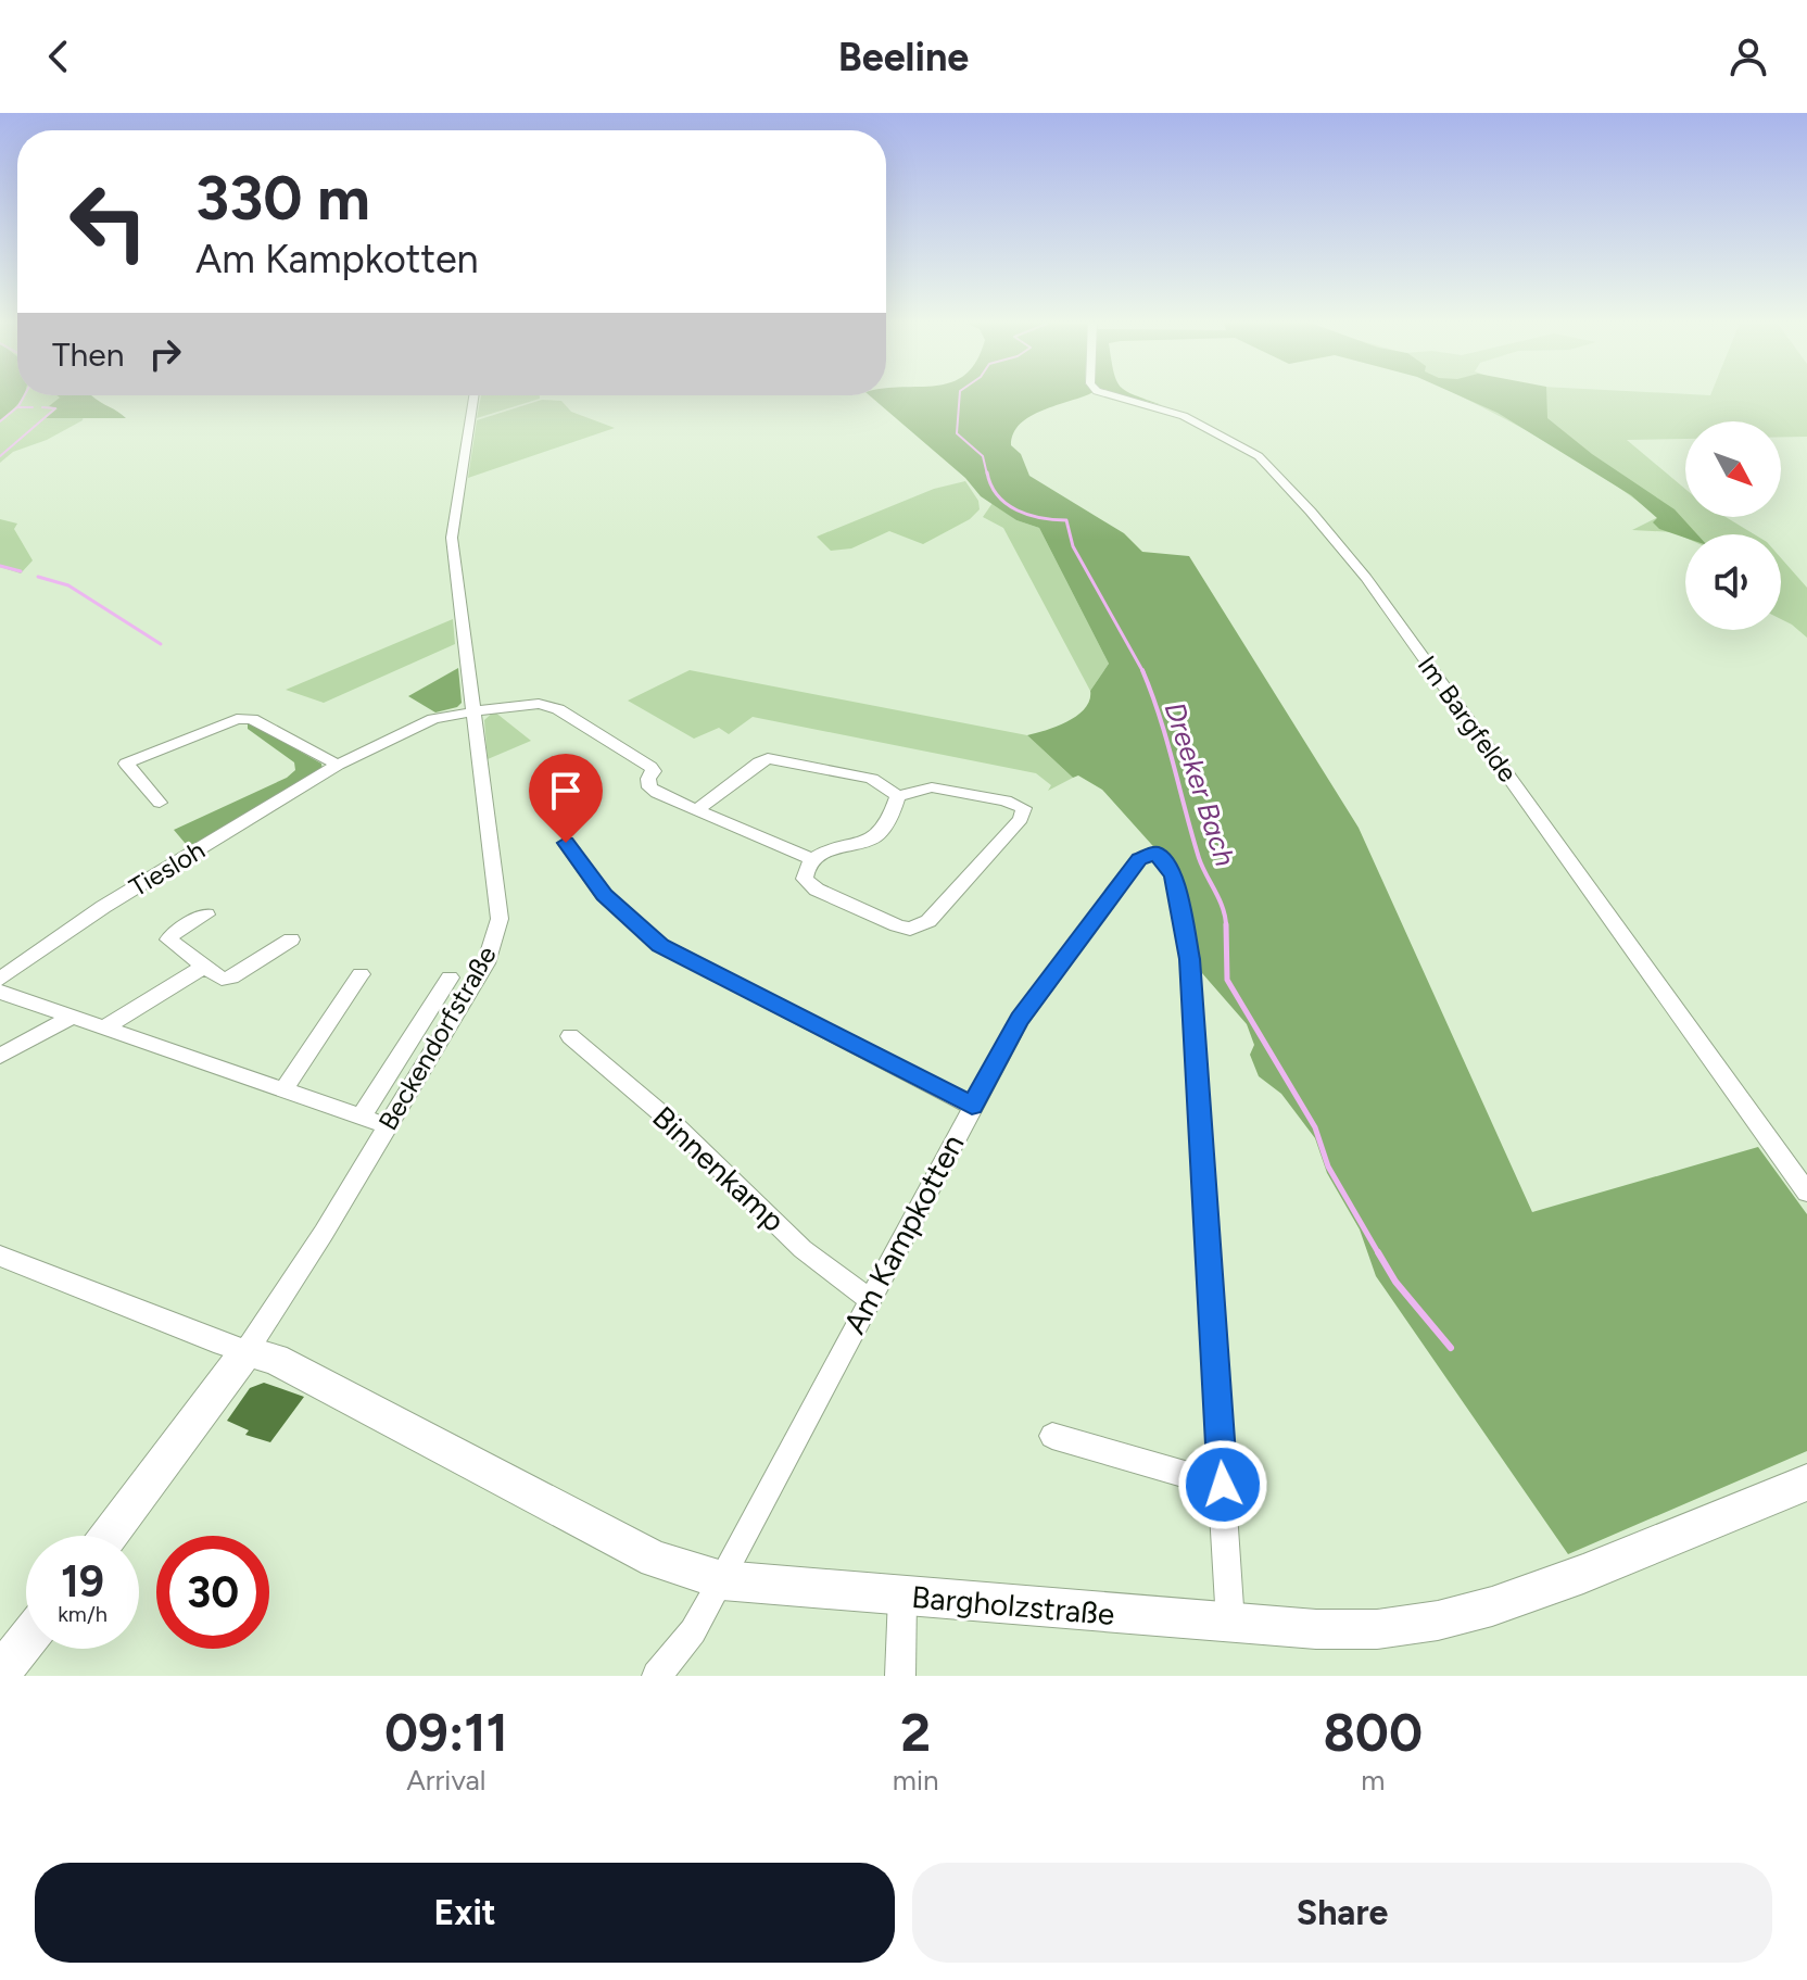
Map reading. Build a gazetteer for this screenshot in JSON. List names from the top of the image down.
{
  "streets": {
    "main road": ["Beckendorfstraße", "Bargholzstraße"],
    "street": [
      "Im Bargfelde",
      "Tiesloh",
      "Binnenkamp",
      "Am Kampkotten"
    ]
  },
  "crossings": [
    ["Tiesloh", "Beckendorfstraße"],
    ["Beckendorfstraße", "Bargholzstraße"],
    ["Binnenkamp", "Am Kampkotten"],
    ["Am Kampkotten", "Bargholzstraße"]
  ],
  "water": ["Dreeker Bach"],
  "north": "bottom right",
  "page": {
    "header": "Beeline",
    "turn": ["330 m", "Am Kampkotten"],
    "then": "Then",
    "speed": "19 km/h",
    "limit": "30",
    "eta": [
      "09:11",
      "Arrival",
      "2",
      "min",
      "800",
      "m"
    ],
    "buttons": ["Exit", "Share"]
  }
}
